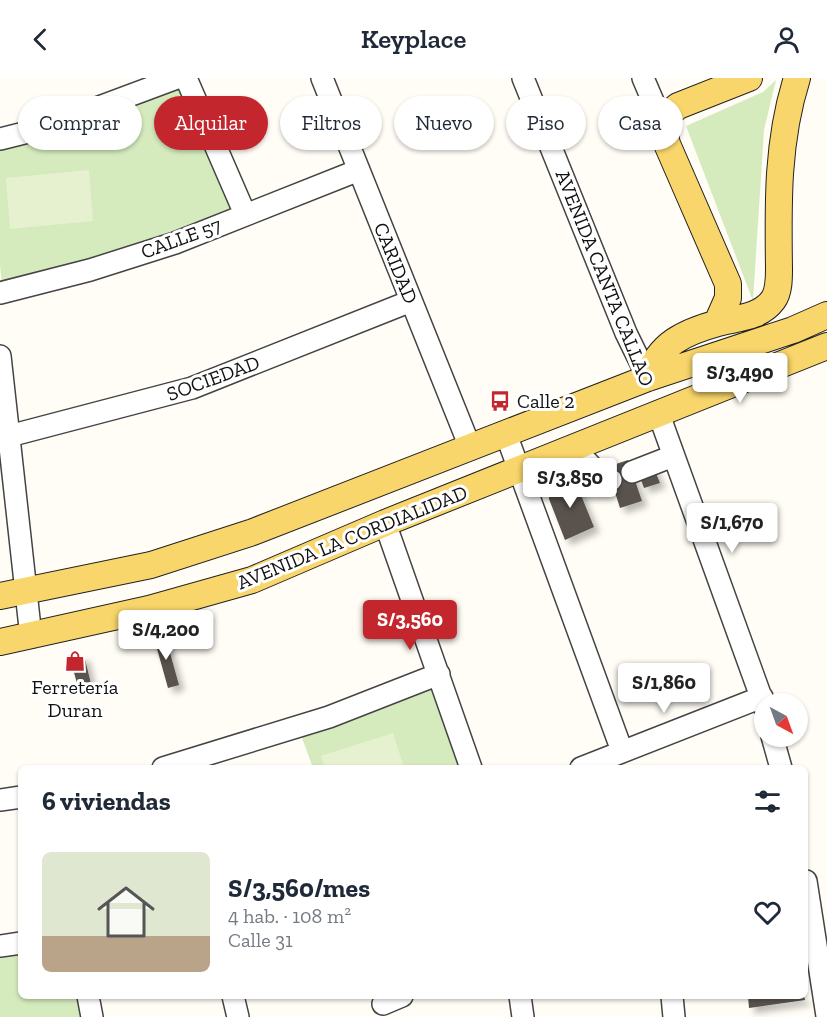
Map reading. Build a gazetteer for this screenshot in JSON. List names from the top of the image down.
{
  "streets": {
    "main road": ["AVENIDA CANTA CALLAO", "AVENIDA LA CORDIALIDAD"],
    "street": ["CALLE 57", "CARIDAD", "SOCIEDAD"]
  },
  "crossings": [
    ["CALLE 57", "CARIDAD"],
    ["CARIDAD", "SOCIEDAD"],
    ["CARIDAD", "AVENIDA LA CORDIALIDAD"],
    ["AVENIDA CANTA CALLAO", "AVENIDA LA CORDIALIDAD"]
  ],
  "places": {
    "bus stop": ["Calle 2"],
    "shop": ["Ferretería Duran"]
  },
  "north": "bottom right",
  "page": {
    "header": "Keyplace",
    "chip": [
      "Comprar",
      "Alquilar",
      "Filtros",
      "Nuevo",
      "Piso",
      "Casa"
    ],
    "price": [
      "S/3,490",
      "S/3,850",
      "S/1,670",
      "S/3,560",
      "S/4,200",
      "S/1,860"
    ],
    "heading": "6 viviendas",
    "list": [
      {
        "name": "S/3,560/mes",
        "note": "4 hab. · 108 m² · Calle 31"
      }
    ]
  }
}
